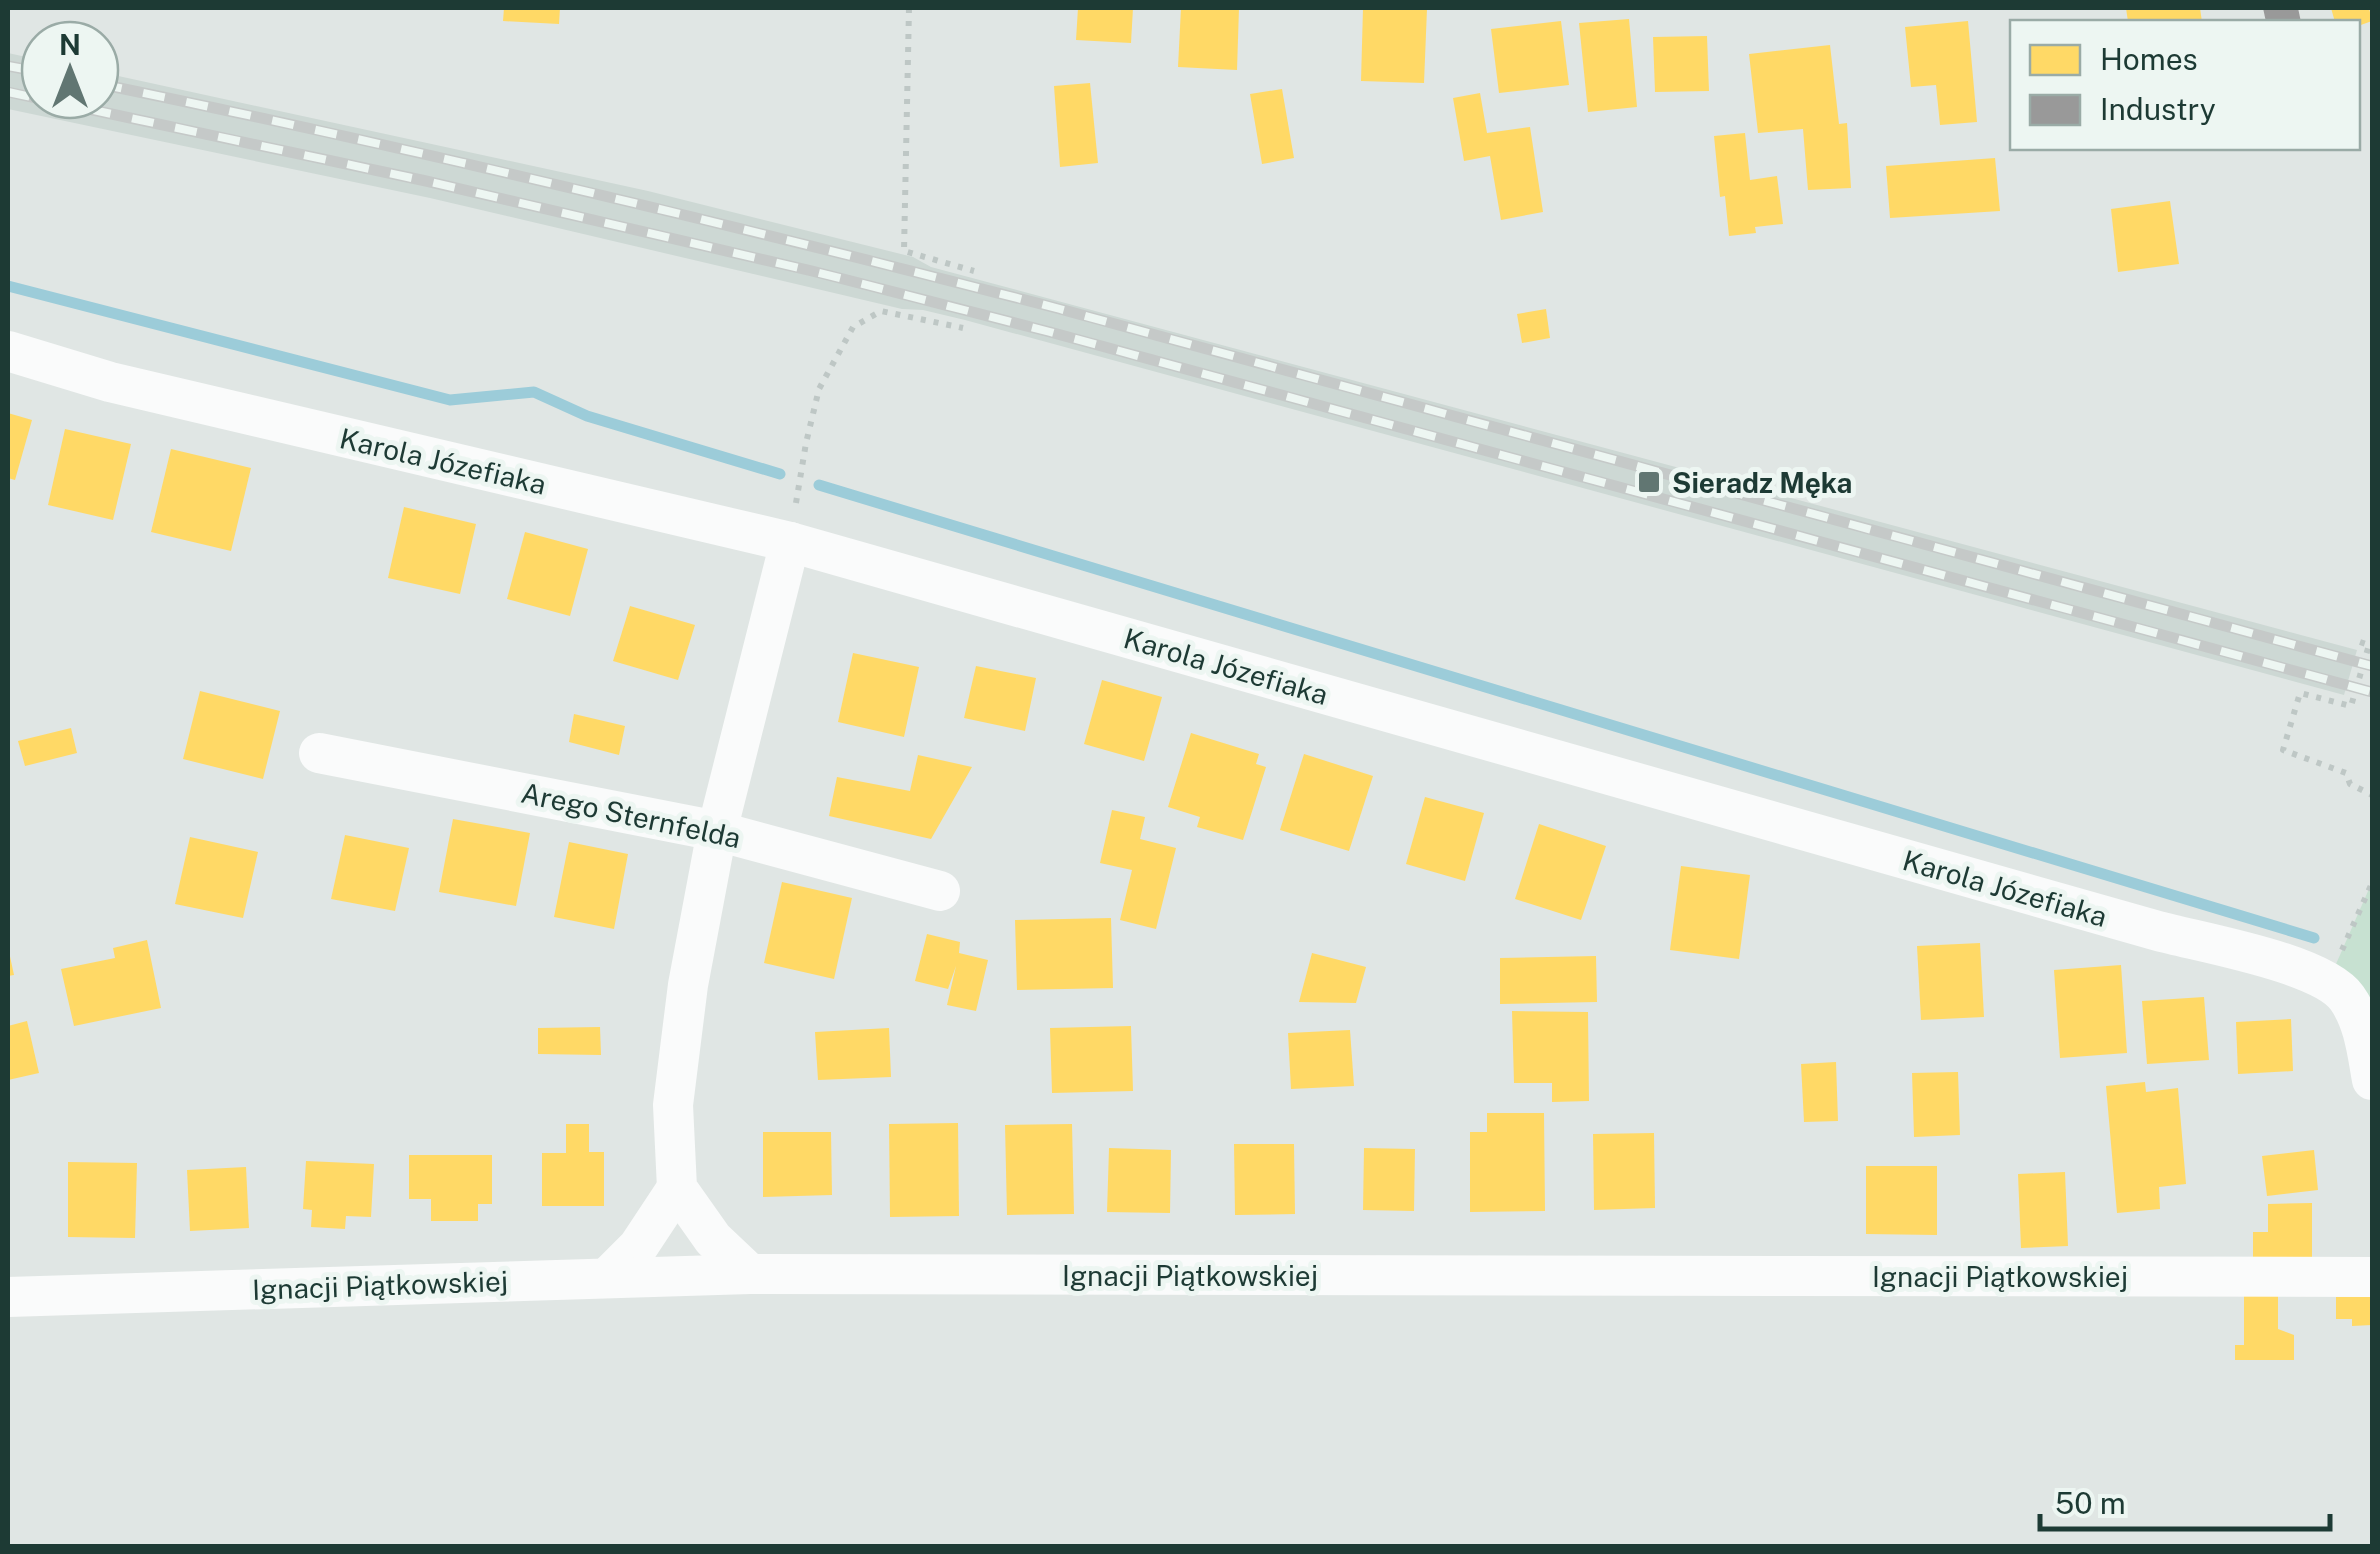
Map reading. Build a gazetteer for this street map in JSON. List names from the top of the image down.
{
  "streets": {
    "street": ["Karola Józefiaka", "Arego Sternfelda", "Ignacji Piątkowskiej"]
  },
  "places": {
    "transit": ["Sieradz Męka"]
  },
  "legend": ["Homes", "Industry"],
  "scale_bar": "50 m",
  "north": "top"
}
